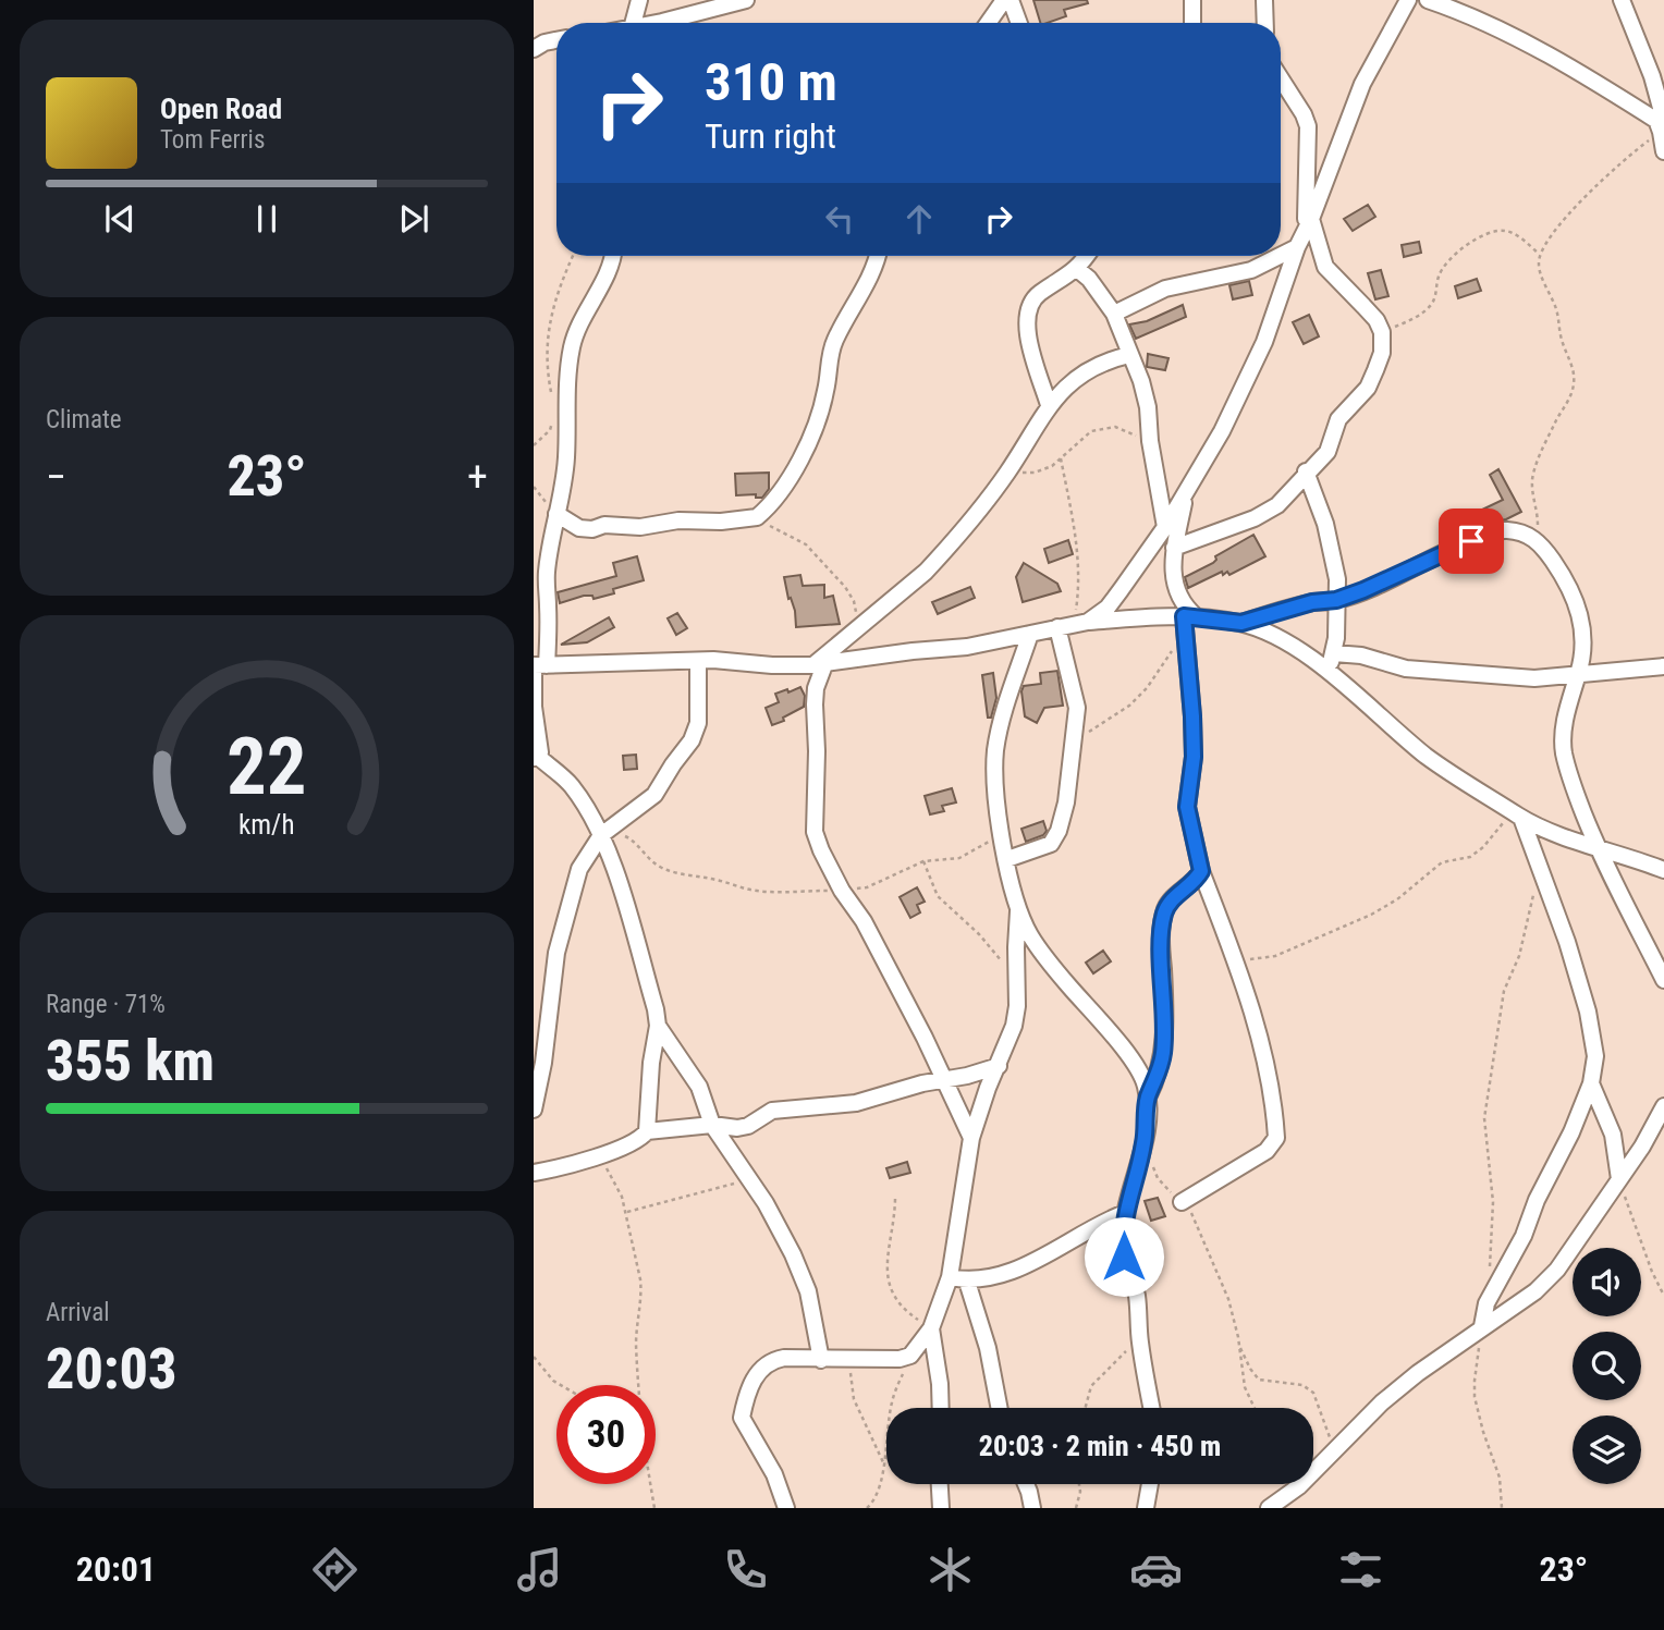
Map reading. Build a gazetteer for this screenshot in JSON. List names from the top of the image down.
{
  "page": {
    "turn": ["310 m", "Turn right"],
    "song": ["Open Road", "Tom Ferris"],
    "tile": [
      "Climate",
      ["Range · 71%", "355 km"],
      ["Arrival", "20:03"]
    ],
    "heat": ["−", "23°", "+"],
    "limit": "30",
    "trip": "20:03 · 2 min · 450 m",
    "tabs": ["20:01", "23°"],
    "gauge": ["22", "km/h"]
  }
}
